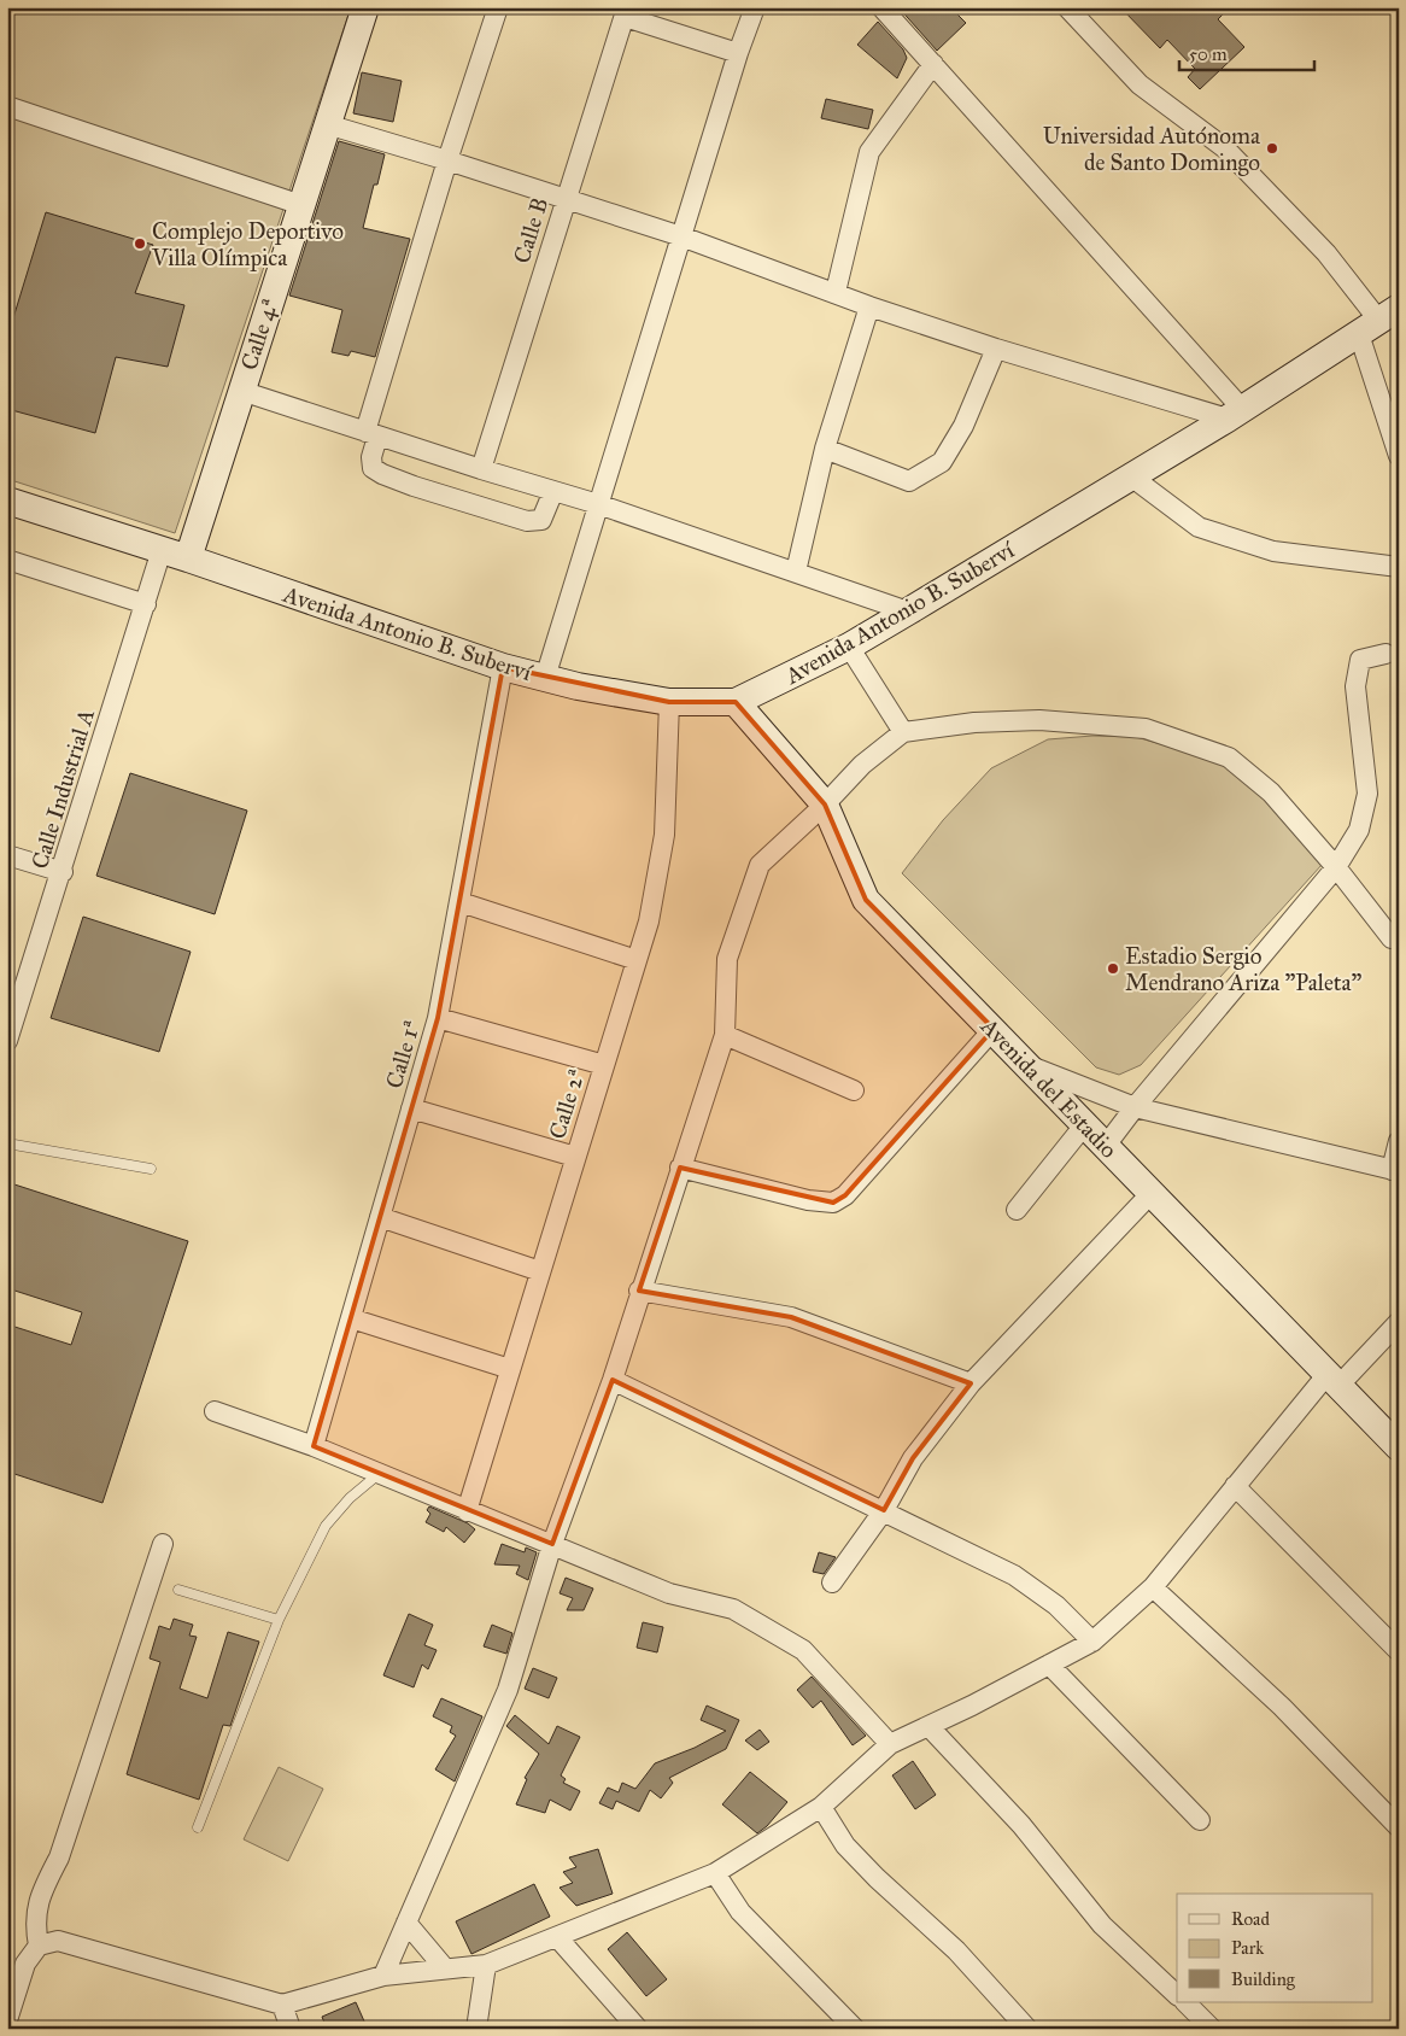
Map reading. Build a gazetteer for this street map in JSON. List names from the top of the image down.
{
  "streets": {
    "street": [
      "Calle B",
      "Calle 4ª",
      "Avenida Antonio B. Suberví",
      "Calle Industrial A",
      "Calle 1ª",
      "Avenida del Estadio",
      "Calle 2ª"
    ]
  },
  "crossings": [
    ["Calle 4ª", "Avenida Antonio B. Suberví"],
    ["Avenida Antonio B. Suberví", "Calle Industrial A"],
    ["Avenida Antonio B. Suberví", "Calle 1ª"],
    ["Avenida Antonio B. Suberví", "Avenida del Estadio"],
    ["Avenida Antonio B. Suberví", "Calle 2ª"]
  ],
  "places": ["Universidad Autónoma de Santo Domingo", "Complejo Deportivo Villa Olímpica", "Estadio Sergio Mendrano Ariza \"Paleta\""],
  "legend": ["Road", "Park", "Building"],
  "scale_bar": "50 m"
}
